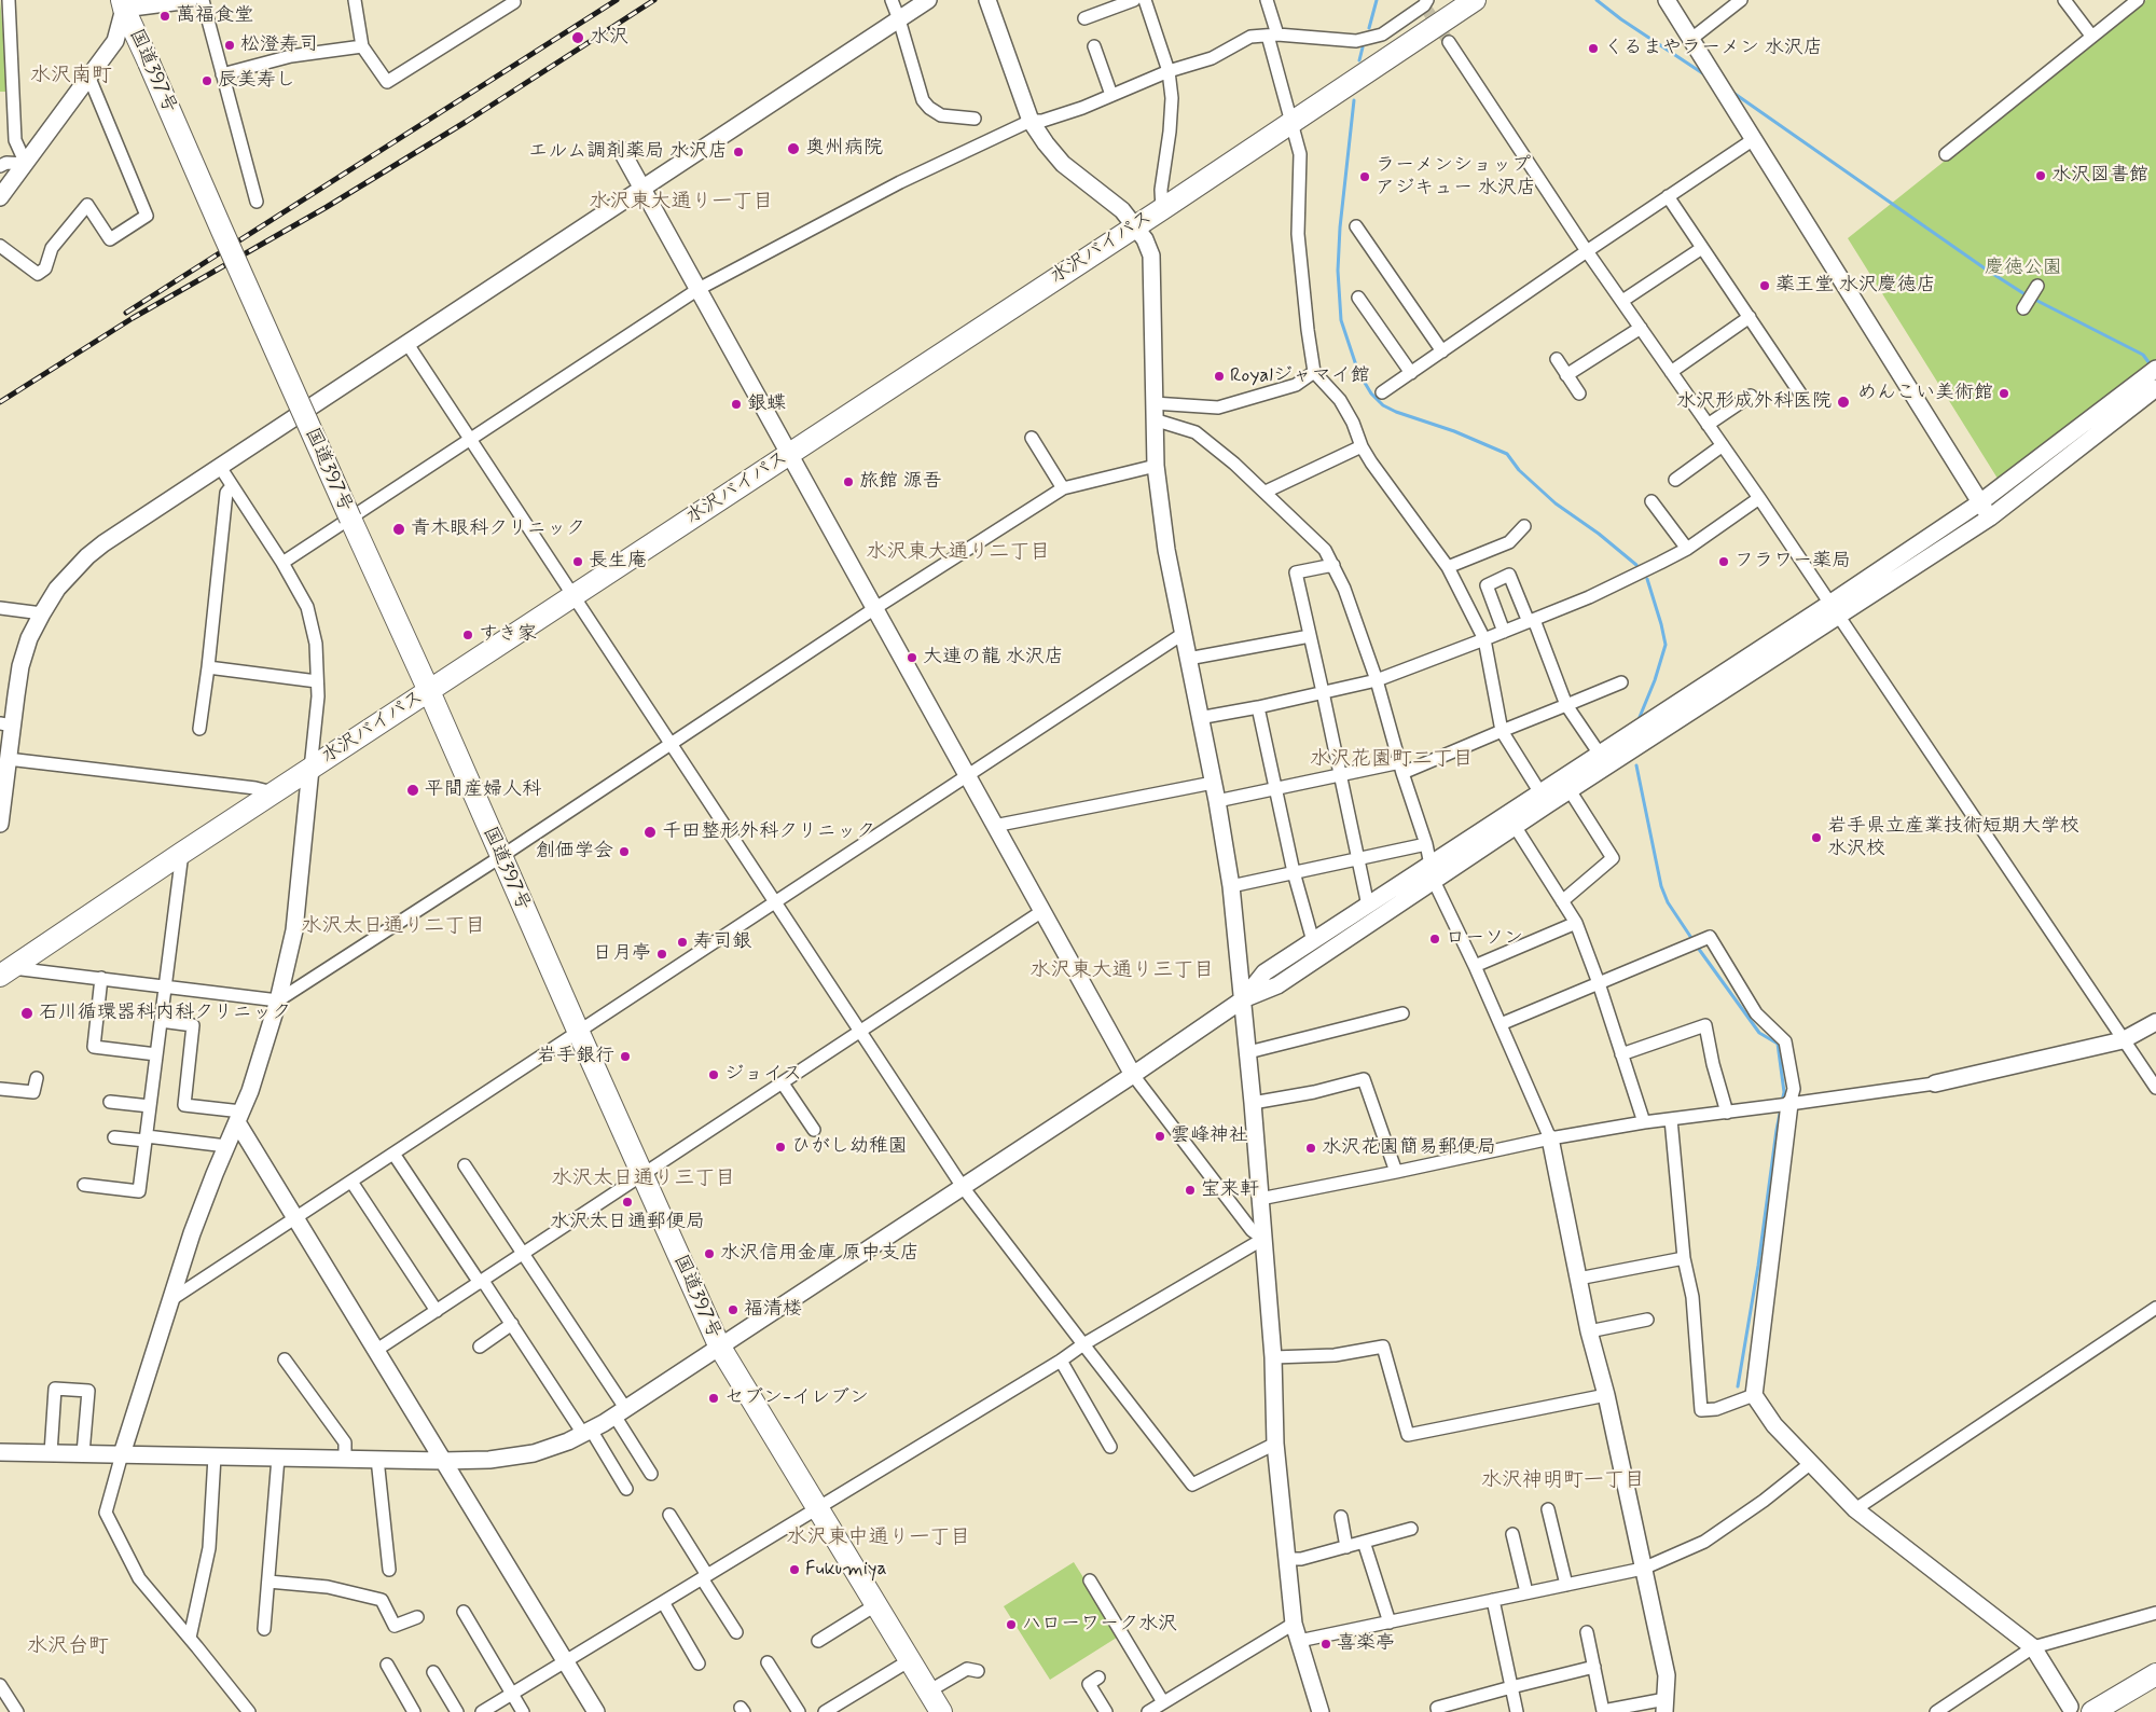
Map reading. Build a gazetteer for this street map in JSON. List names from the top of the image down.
{
  "streets": {
    "highway": ["国道397号", "水沢バイパス"]
  },
  "crossings": [
    ["国道397号", "水沢バイパス"]
  ],
  "districts": [
    "水沢南町",
    "水沢東大通り一丁目",
    "水沢東大通り二丁目",
    "水沢花園町二丁目",
    "水沢太日通り二丁目",
    "水沢東大通り三丁目",
    "水沢太日通り三丁目",
    "水沢神明町一丁目",
    "水沢東中通り一丁目",
    "水沢台町"
  ],
  "parks": ["慶徳公園"],
  "places": [
    "萬福食堂",
    "水沢",
    "松澄寿司",
    "くるまやラーメン 水沢店",
    "辰美寿し",
    "奥州病院",
    "エルム調剤薬局 水沢店",
    "水沢図書館",
    "ラーメンショップ アジキュー 水沢店",
    "薬王堂 水沢慶徳店",
    "Royalジャマイ館",
    "めんこい美術館",
    "水沢形成外科医院",
    "銀蝶",
    "旅館 源吾",
    "青木眼科クリニック",
    "長生庵",
    "フラワー薬局",
    "すき家",
    "大連の龍 水沢店",
    "平間産婦人科",
    "千田整形外科クリニック",
    "岩手県立産業技術短期大学校 水沢校",
    "創価学会",
    "ローソン",
    "寿司銀",
    "日月亭",
    "石川循環器科内科クリニック",
    "岩手銀行",
    "ジョイス",
    "雲峰神社",
    "ひがし幼稚園",
    "水沢花園簡易郵便局",
    "宝来軒",
    "水沢太日通郵便局",
    "水沢信用金庫 原中支店",
    "福清楼",
    "セブン-イレブン",
    "Fukumiya",
    "ハローワーク水沢",
    "喜楽亭"
  ]
}
